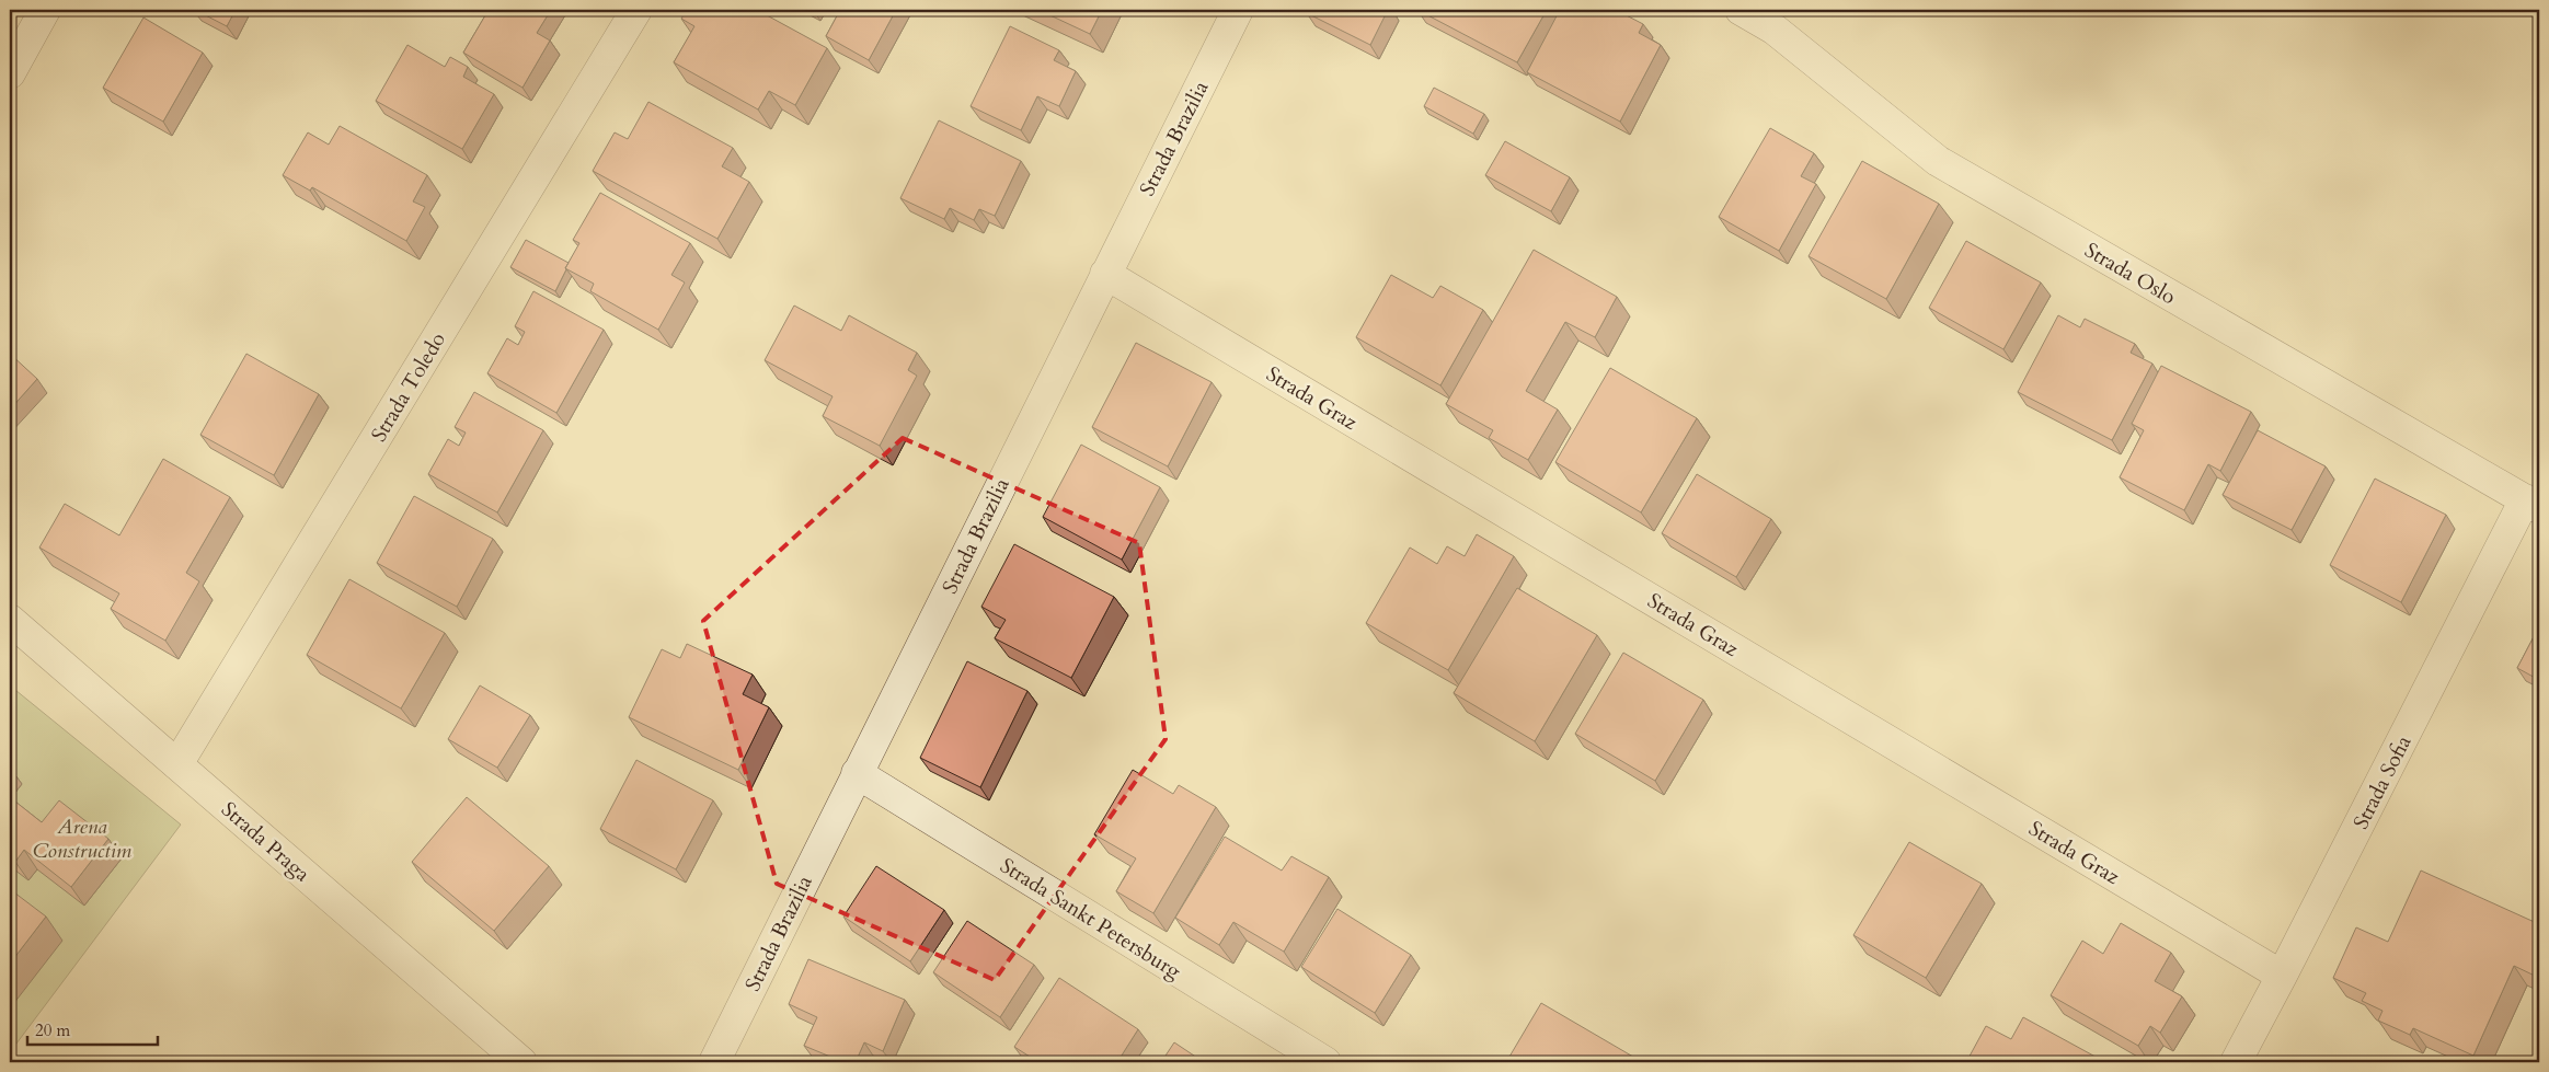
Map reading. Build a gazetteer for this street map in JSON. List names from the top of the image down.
{
  "streets": {
    "street": [
      "Strada Brazilia",
      "Strada Oslo",
      "Strada Toledo",
      "Strada Graz",
      "Strada Sofia",
      "Strada Praga",
      "Strada Sankt Petersburg"
    ]
  },
  "crossings": [
    ["Strada Brazilia", "Strada Graz"],
    ["Strada Brazilia", "Strada Sankt Petersburg"],
    ["Strada Oslo", "Strada Sofia"],
    ["Strada Toledo", "Strada Praga"],
    ["Strada Graz", "Strada Sofia"]
  ],
  "parks": ["Arena Constructim"],
  "scale_bar": "20 m"
}
